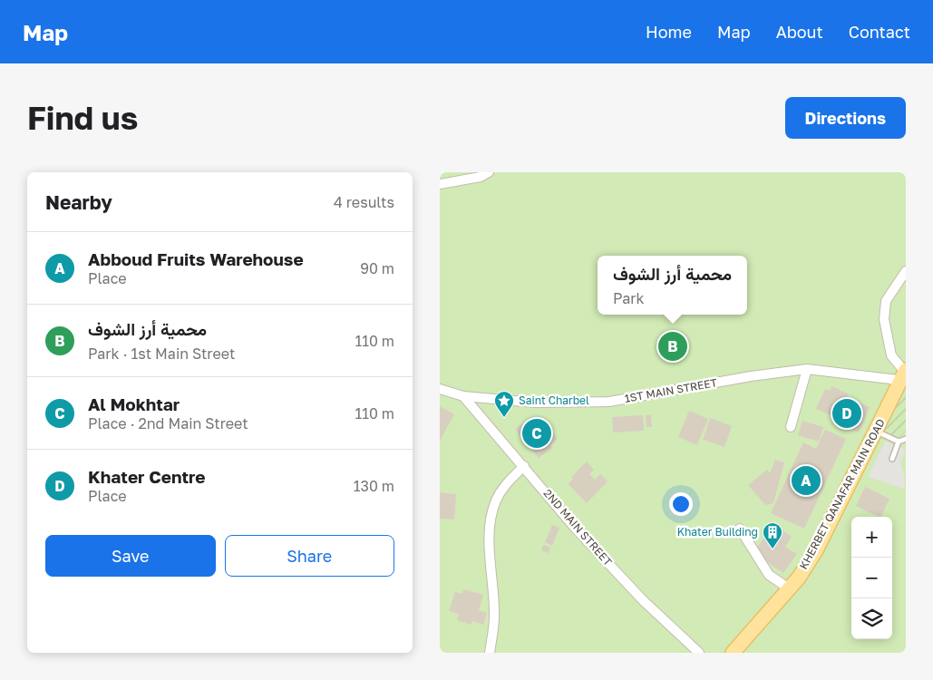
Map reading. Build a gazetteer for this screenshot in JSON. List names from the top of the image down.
{
  "streets": {
    "main road": ["KHERBET QANAFAR MAIN ROAD"],
    "street": ["1ST MAIN STREET", "2ND MAIN STREET"]
  },
  "crossings": [
    ["1ST MAIN STREET", "KHERBET QANAFAR MAIN ROAD"],
    ["1ST MAIN STREET", "2ND MAIN STREET"]
  ],
  "places": {
    "place": ["Saint Charbel"],
    "building": ["Khater Building"]
  },
  "page": {
    "header": "Map",
    "nav": [
      "Home",
      "Map",
      "About",
      "Contact"
    ],
    "buttons": [
      "Directions",
      ["Save", "Share"]
    ],
    "title": "Find us",
    "heading": ["Nearby", "4 results"],
    "list": [
      {
        "mark": "A",
        "name": "Abboud Fruits Warehouse",
        "note": "Place",
        "value": "90 m"
      },
      {
        "mark": "B",
        "name": "محمية أرز الشوف",
        "note": "Park · 1st Main Street",
        "value": "110 m"
      },
      {
        "mark": "C",
        "name": "Al Mokhtar",
        "note": "Place · 2nd Main Street",
        "value": "110 m"
      },
      {
        "mark": "D",
        "name": "Khater Centre",
        "note": "Place",
        "value": "130 m"
      }
    ],
    "popup": ["محمية أرز الشوف", "Park"],
    "pins": [
      "B",
      "D",
      "C",
      "A"
    ],
    "map_buttons": ["+", "−"]
  }
}
